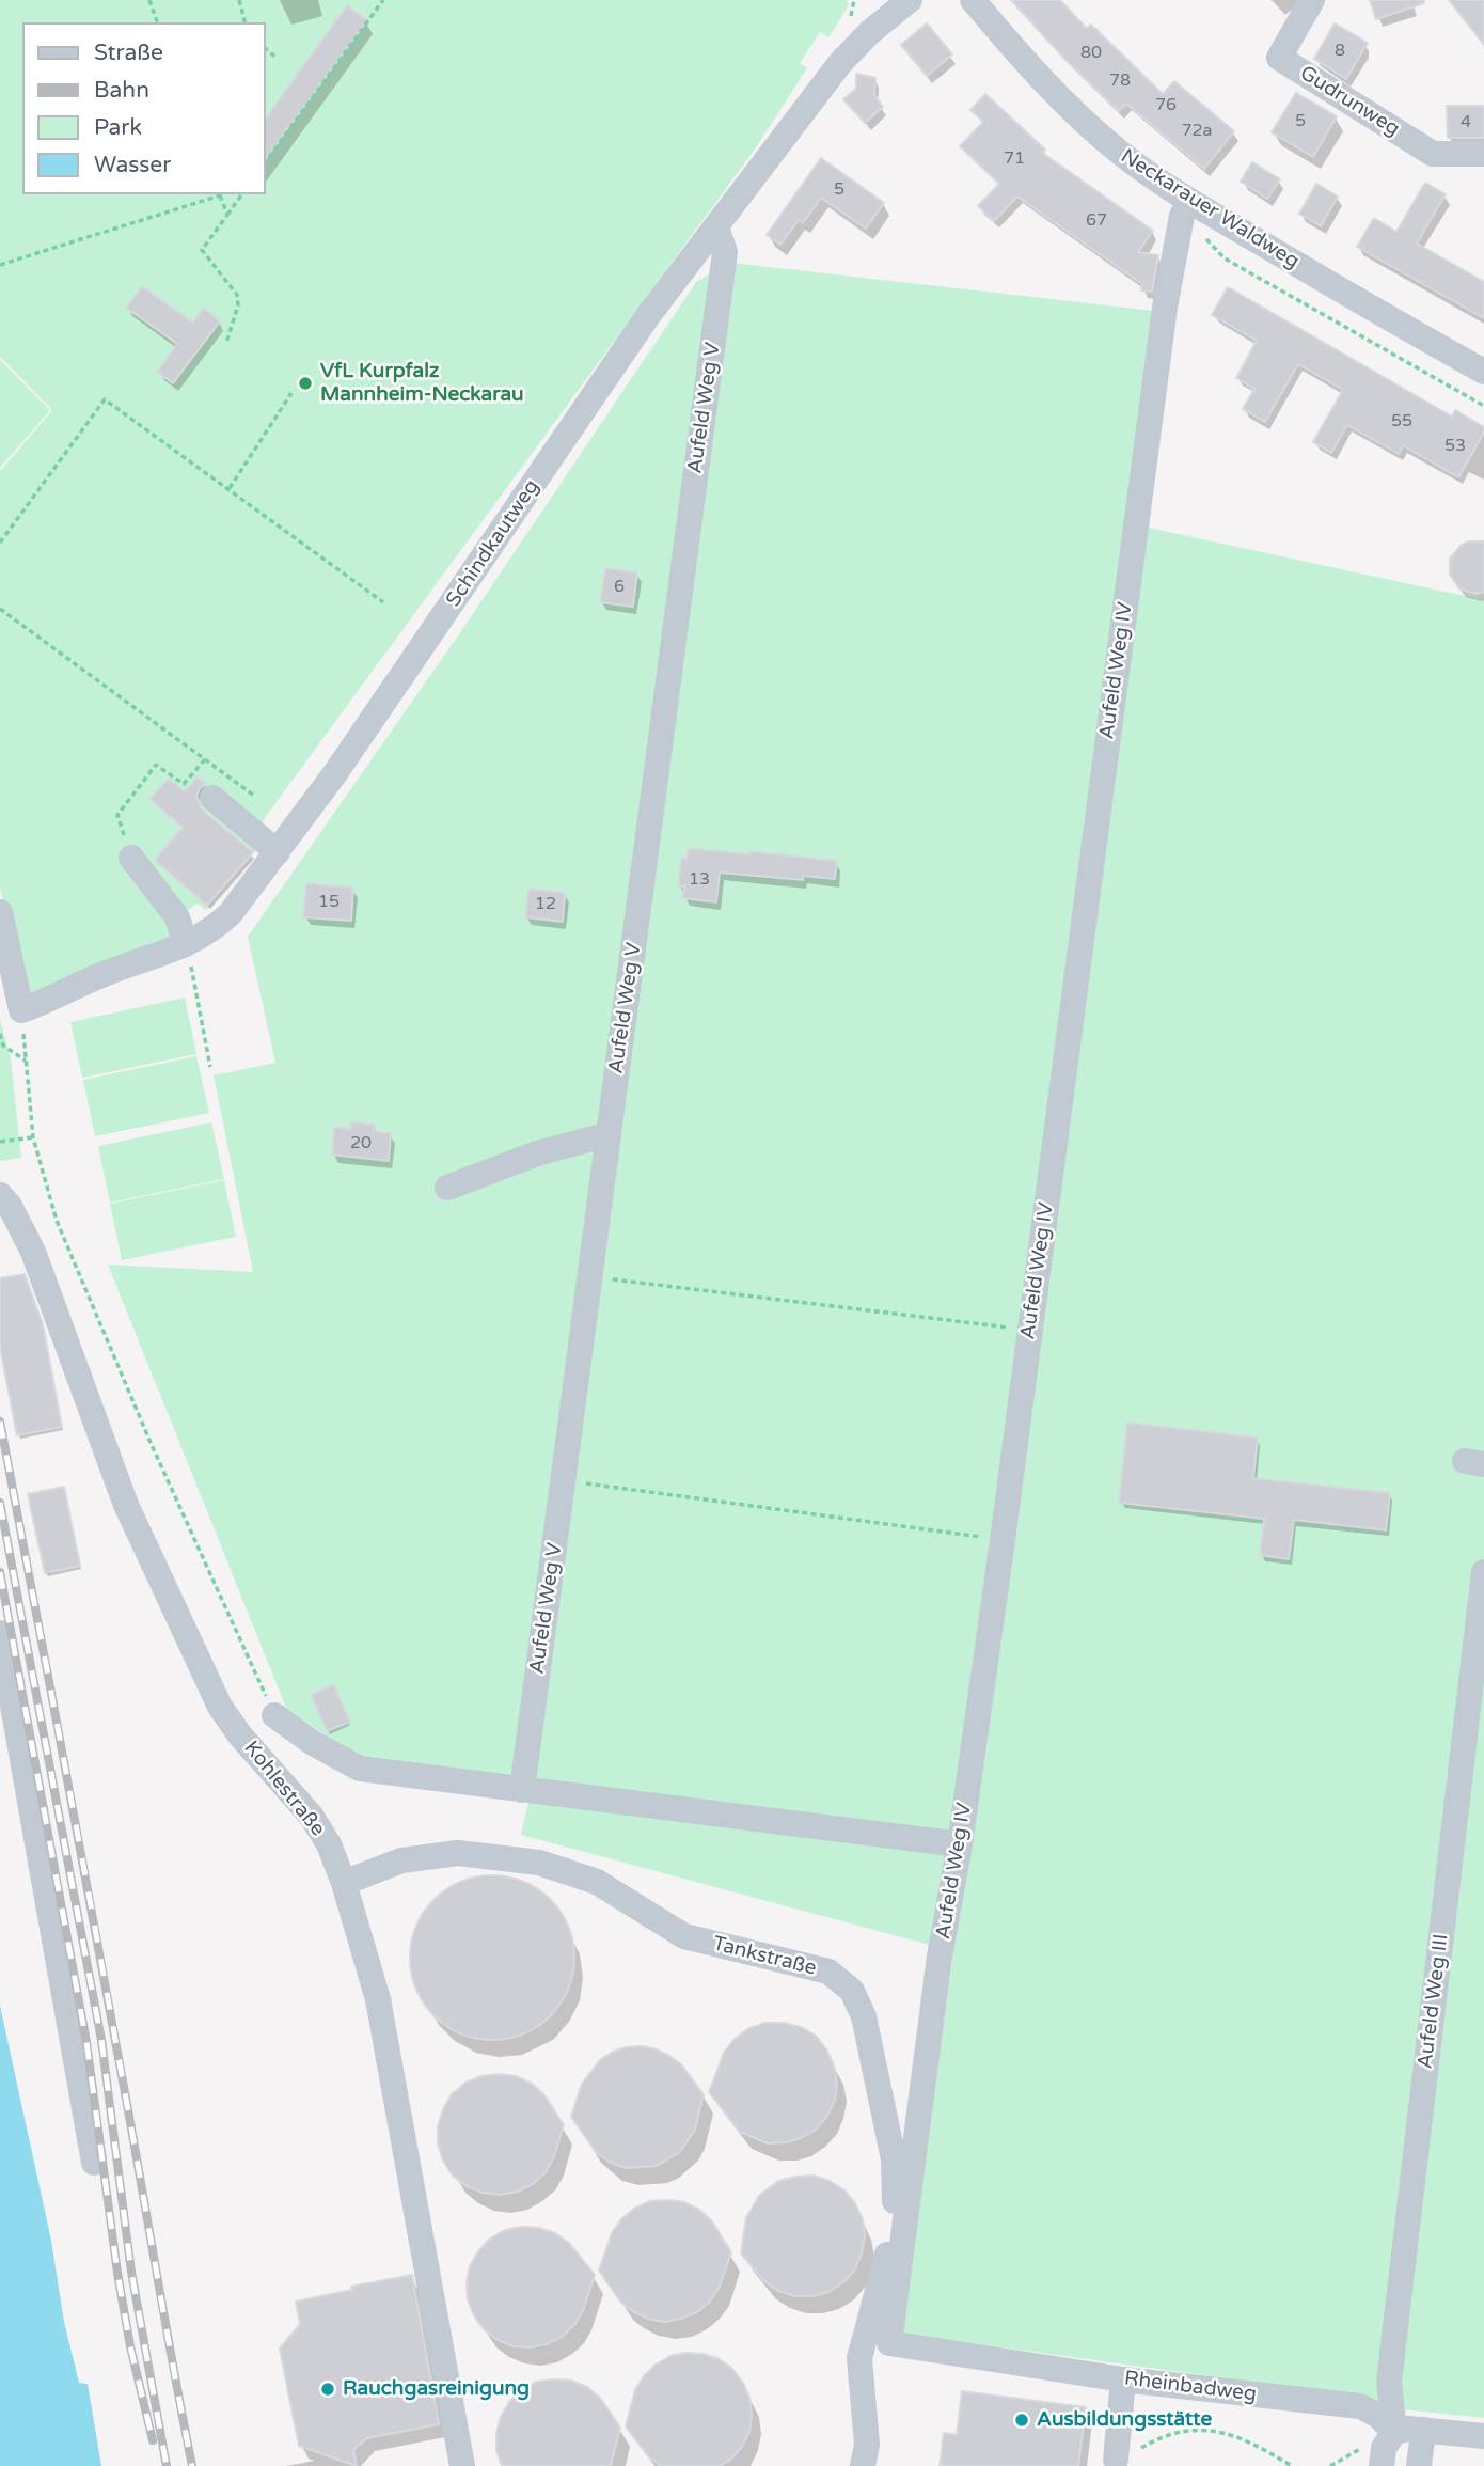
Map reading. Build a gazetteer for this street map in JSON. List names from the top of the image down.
{
  "streets": {
    "street": [
      "Gudrunweg",
      "Neckarauer Waldweg",
      "Aufeld Weg V",
      "Schindkautweg",
      "Aufeld Weg IV",
      "Kohlestraße",
      "Tankstraße",
      "Aufeld Weg III",
      "Rheinbadweg"
    ]
  },
  "crossings": [
    ["Neckarauer Waldweg", "Aufeld Weg IV"],
    ["Aufeld Weg V", "Schindkautweg"],
    ["Aufeld Weg IV", "Rheinbadweg"],
    ["Kohlestraße", "Tankstraße"],
    ["Aufeld Weg III", "Rheinbadweg"]
  ],
  "places": ["VfL Kurpfalz Mannheim-Neckarau", "Rauchgasreinigung", "Ausbildungsstätte"],
  "house_numbers": [
    "8",
    "80",
    "78",
    "76",
    "5",
    "4",
    "72a",
    "71",
    "5",
    "67",
    "55",
    "53",
    "6",
    "13",
    "15",
    "12",
    "20"
  ],
  "legend": [
    "Straße",
    "Bahn",
    "Park",
    "Wasser"
  ]
}
